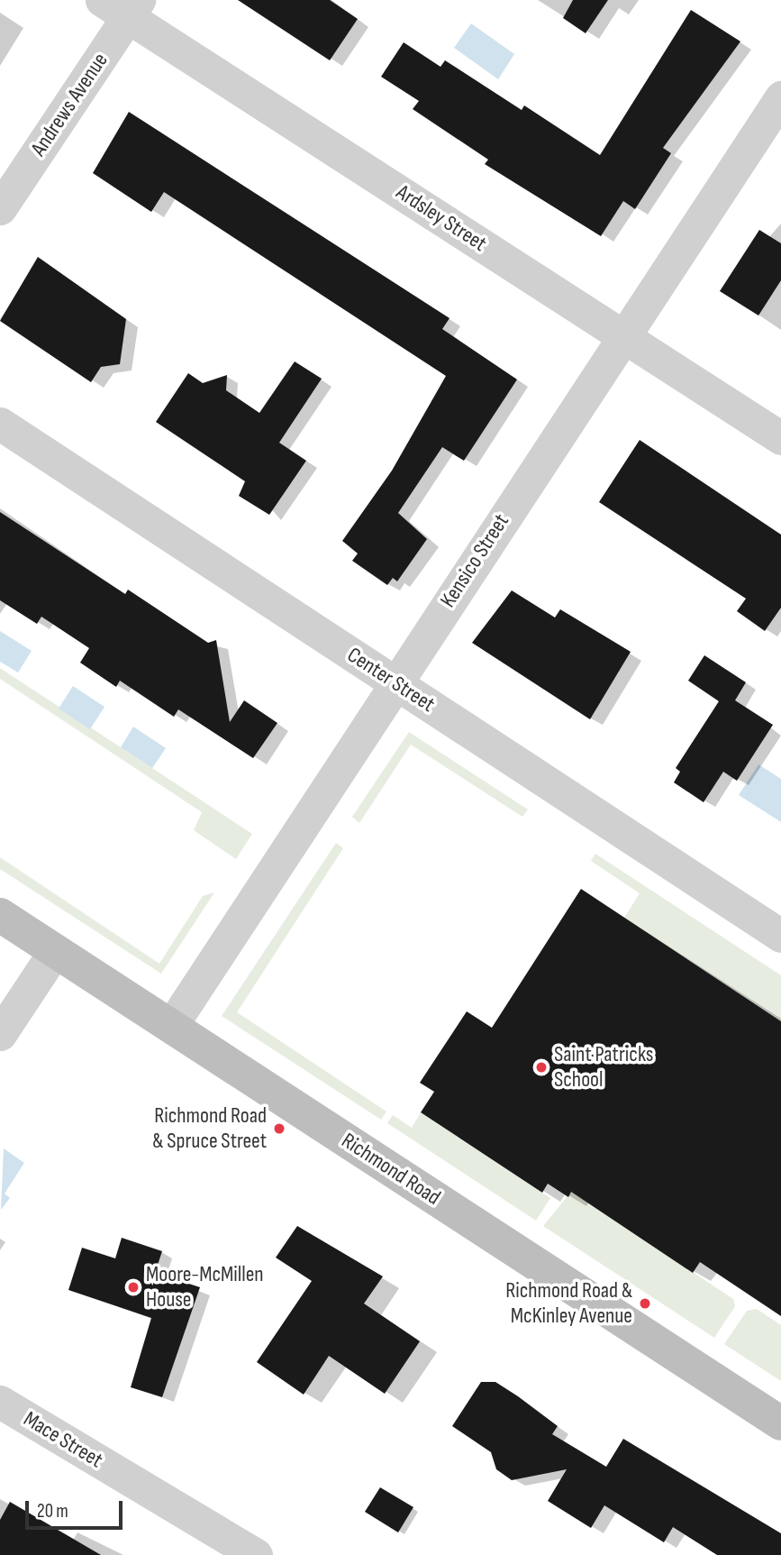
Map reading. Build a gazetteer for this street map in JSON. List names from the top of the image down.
{
  "streets": {
    "street": [
      "Andrews Avenue",
      "Ardsley Street",
      "Kensico Street",
      "Center Street",
      "Richmond Road",
      "Mace Street"
    ]
  },
  "crossings": [
    ["Andrews Avenue", "Ardsley Street"],
    ["Ardsley Street", "Kensico Street"],
    ["Kensico Street", "Center Street"],
    ["Kensico Street", "Richmond Road"]
  ],
  "places": [
    "Saint Patricks School",
    "Richmond Road & Spruce Street",
    "Moore-McMillen House",
    "Richmond Road & McKinley Avenue"
  ],
  "scale_bar": "20 m"
}
